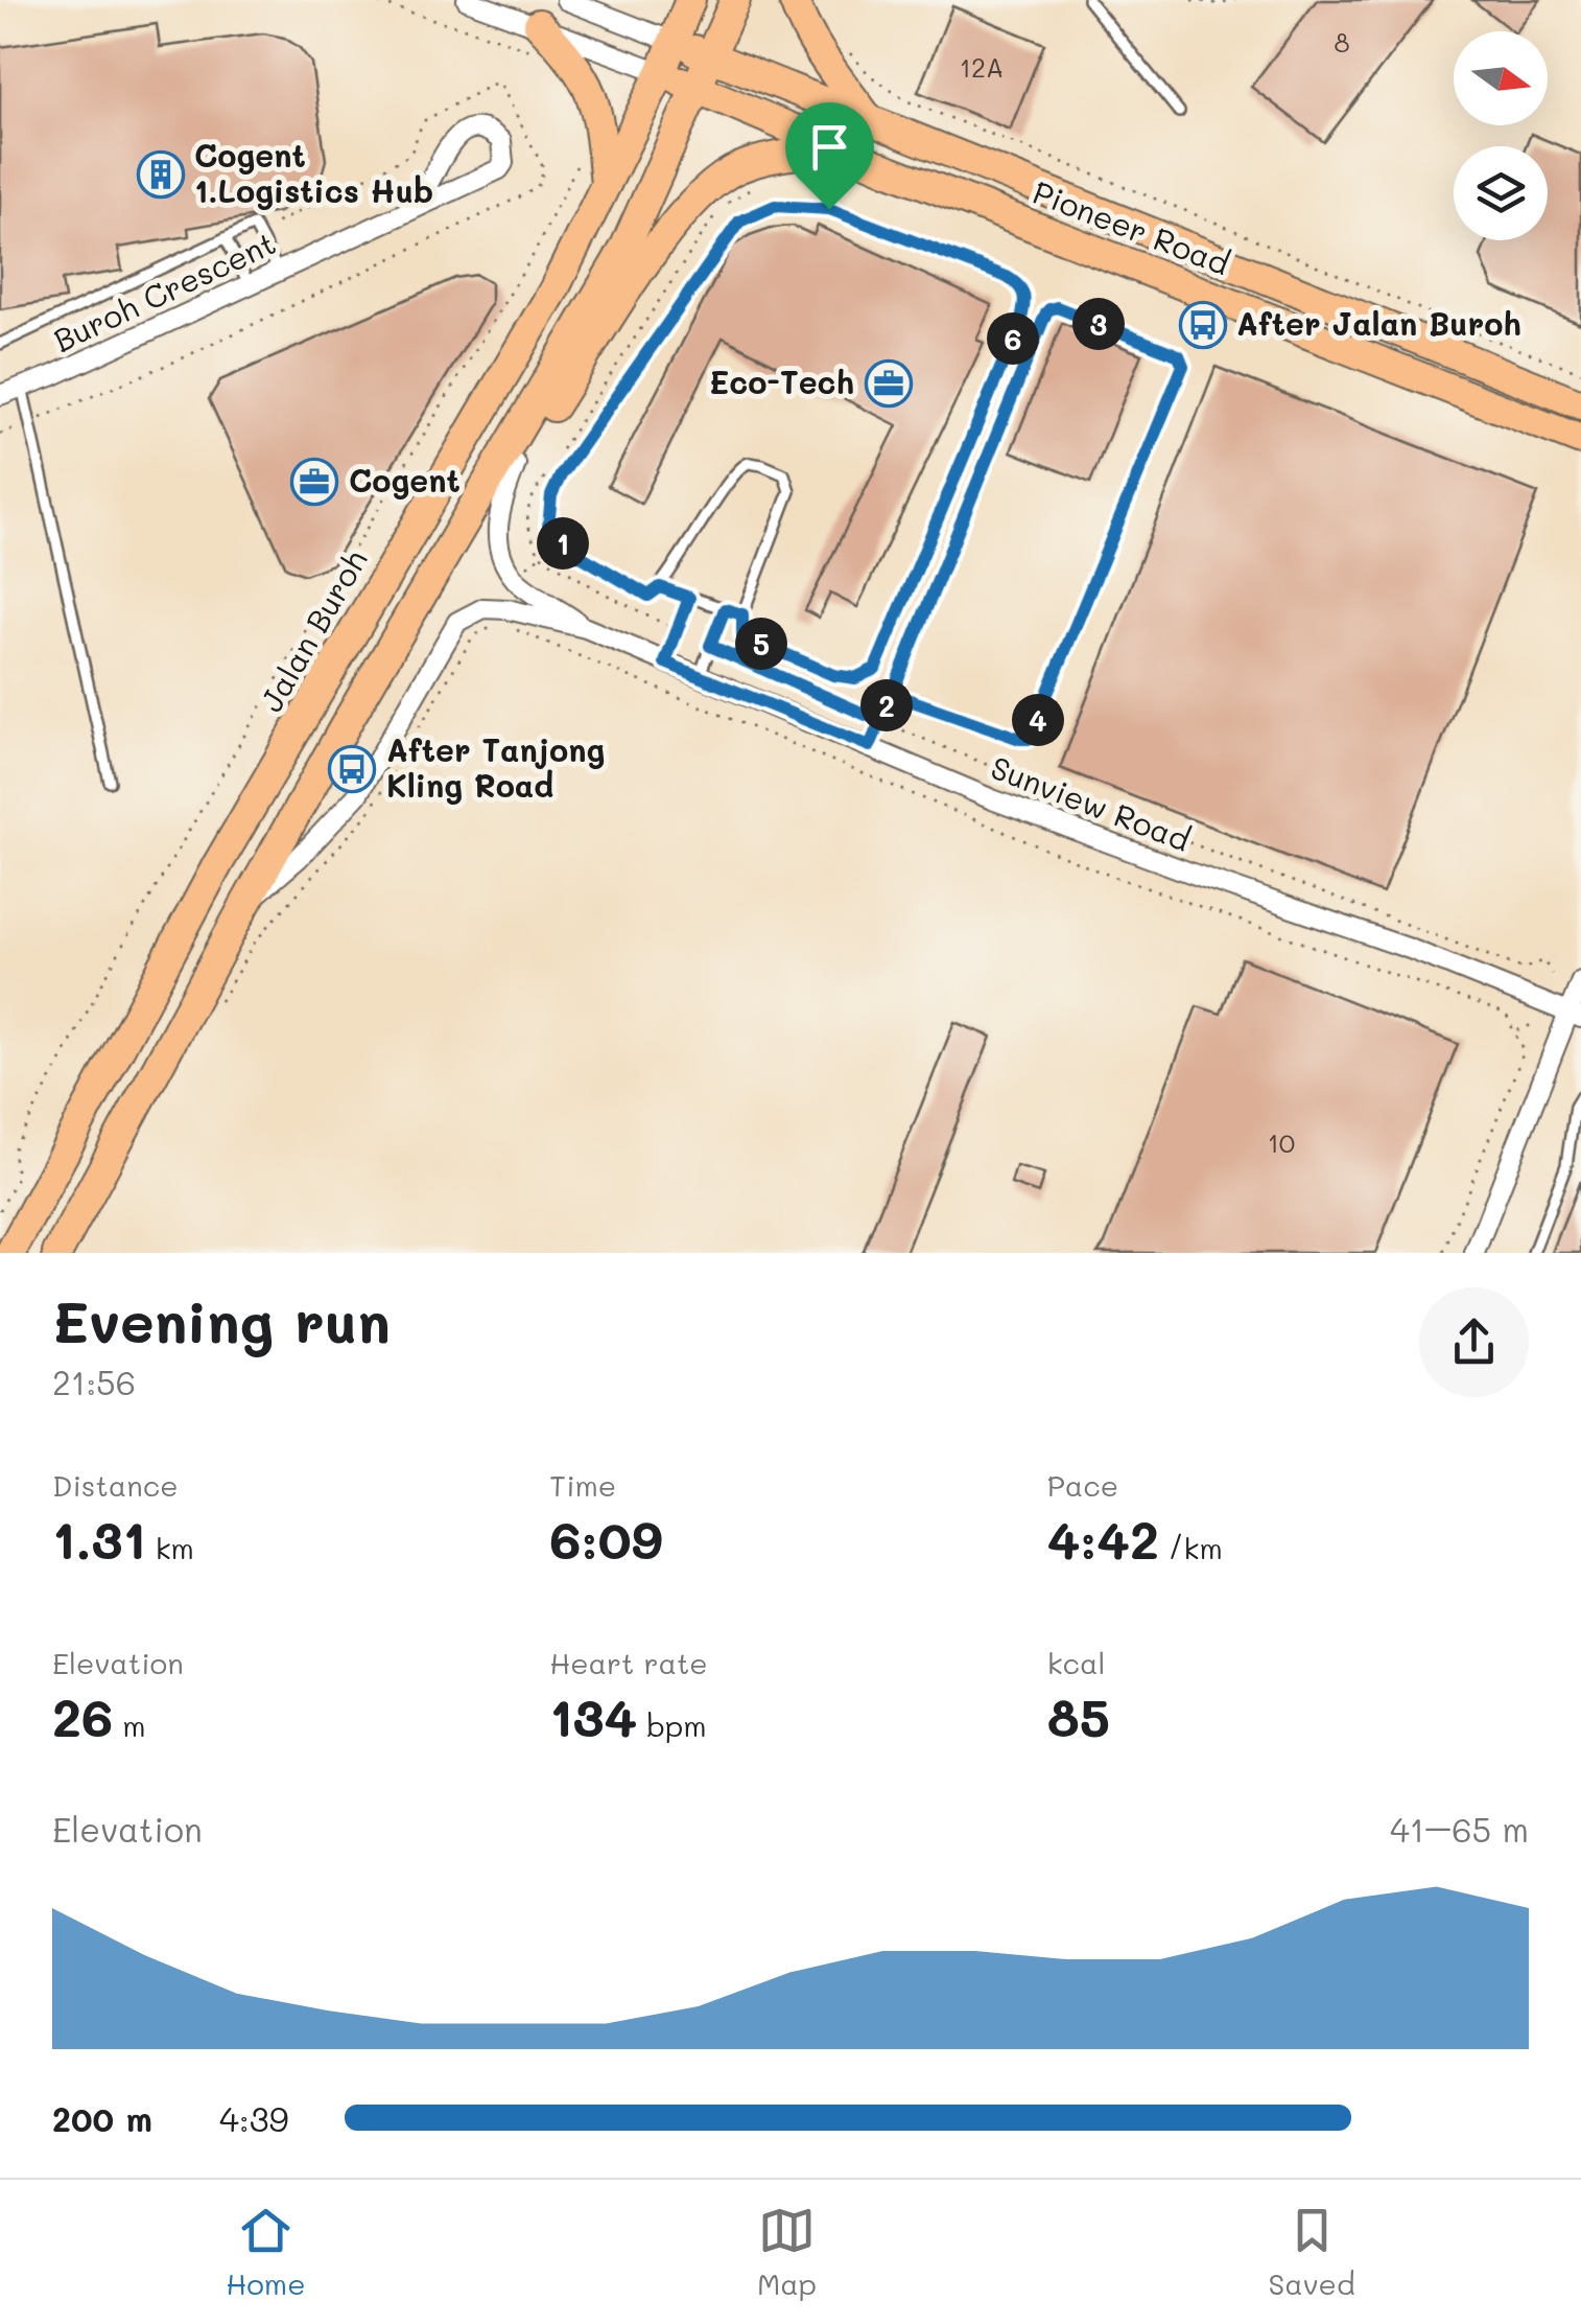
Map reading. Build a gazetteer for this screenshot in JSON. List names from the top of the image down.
{
  "streets": {
    "main road": ["Pioneer Road", "Jalan Buroh"],
    "street": ["Buroh Crescent", "Sunview Road"]
  },
  "crossings": [
    ["Pioneer Road", "Jalan Buroh"]
  ],
  "places": {
    "building": ["Cogent 1.Logistics Hub"],
    "bus stop": ["After Jalan Buroh", "After Tanjong Kling Road"],
    "office": ["Eco-Tech", "Cogent"]
  },
  "house_numbers": ["8", "12A", "10"],
  "north": "right",
  "page": {
    "pins": [
      "3",
      "6",
      "1",
      "5",
      "2",
      "4"
    ],
    "heading": ["Evening run", "21:56"],
    "stats": [
      ["Distance", "1.31 km"],
      ["Time", "6:09"],
      ["Pace", "4:42 /km"],
      ["Elevation", "26 m"],
      ["Heart rate", "134 bpm"],
      ["kcal", "85"]
    ],
    "chart": ["Elevation", "41–65 m"],
    "list": [
      {
        "name": "200 m",
        "note": "4:39"
      }
    ],
    "tabs": ["Home", "Map", "Saved"]
  }
}
